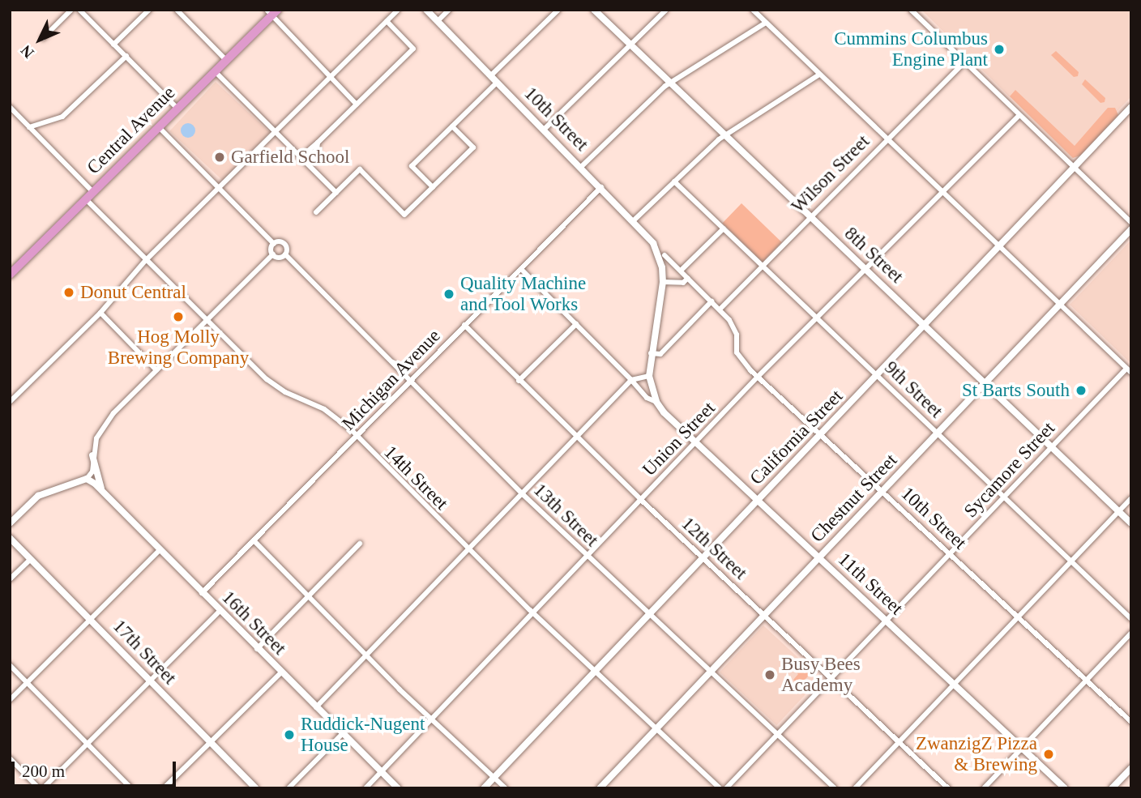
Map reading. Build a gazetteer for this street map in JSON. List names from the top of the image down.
{
  "streets": {
    "main road": ["Central Avenue"],
    "street": [
      "10th Street",
      "Wilson Street",
      "8th Street",
      "Michigan Avenue",
      "9th Street",
      "California Street",
      "Union Street",
      "Sycamore Street",
      "14th Street",
      "Chestnut Street",
      "13th Street",
      "12th Street",
      "11th Street",
      "16th Street",
      "17th Street"
    ]
  },
  "crossings": [
    ["10th Street", "Wilson Street"],
    ["10th Street", "Michigan Avenue"],
    ["10th Street", "California Street"],
    ["10th Street", "Union Street"],
    ["10th Street", "Sycamore Street"],
    ["10th Street", "Chestnut Street"],
    ["Central Avenue", "14th Street"],
    ["Wilson Street", "8th Street"],
    ["Wilson Street", "9th Street"],
    ["8th Street", "California Street"],
    ["8th Street", "Union Street"],
    ["8th Street", "Sycamore Street"],
    ["8th Street", "Chestnut Street"],
    ["Michigan Avenue", "14th Street"],
    ["Michigan Avenue", "13th Street"],
    ["Michigan Avenue", "12th Street"],
    ["Michigan Avenue", "11th Street"],
    ["Michigan Avenue", "16th Street"],
    ["9th Street", "California Street"],
    ["9th Street", "Union Street"],
    ["9th Street", "Sycamore Street"],
    ["9th Street", "Chestnut Street"],
    ["California Street", "14th Street"],
    ["California Street", "13th Street"],
    ["California Street", "12th Street"],
    ["California Street", "11th Street"],
    ["Union Street", "14th Street"],
    ["Union Street", "13th Street"],
    ["Union Street", "12th Street"],
    ["Union Street", "11th Street"],
    ["Union Street", "16th Street"],
    ["Sycamore Street", "13th Street"],
    ["Sycamore Street", "12th Street"],
    ["Sycamore Street", "11th Street"],
    ["14th Street", "Chestnut Street"],
    ["Chestnut Street", "13th Street"],
    ["Chestnut Street", "12th Street"],
    ["Chestnut Street", "11th Street"]
  ],
  "places": [
    "Cummins Columbus Engine Plant",
    "Garfield School",
    "Donut Central",
    "Quality Machine and Tool Works",
    "Hog Molly Brewing Company",
    "St Barts South",
    "Busy Bees Academy",
    "Ruddick-Nugent House",
    "ZwanzigZ Pizza & Brewing"
  ],
  "scale_bar": "200 m",
  "north": "bottom left"
}
